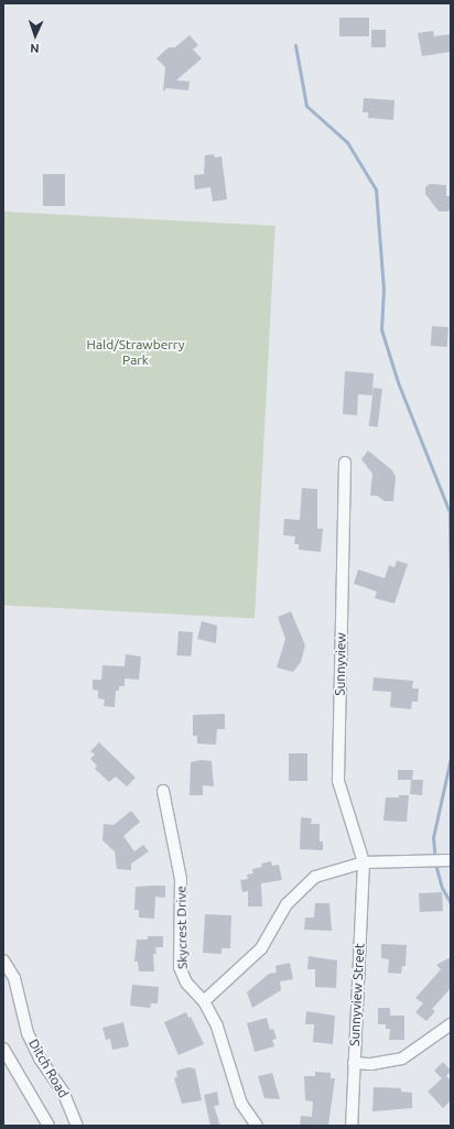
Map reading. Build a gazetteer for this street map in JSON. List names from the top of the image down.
{
  "streets": {
    "street": [
      "Sunnyview",
      "Skycrest Drive",
      "Sunnyview Street",
      "Ditch Road"
    ]
  },
  "crossings": [
    ["Sunnyview", "Sunnyview Street"]
  ],
  "parks": ["Hald/Strawberry Park"],
  "north": "bottom"
}
